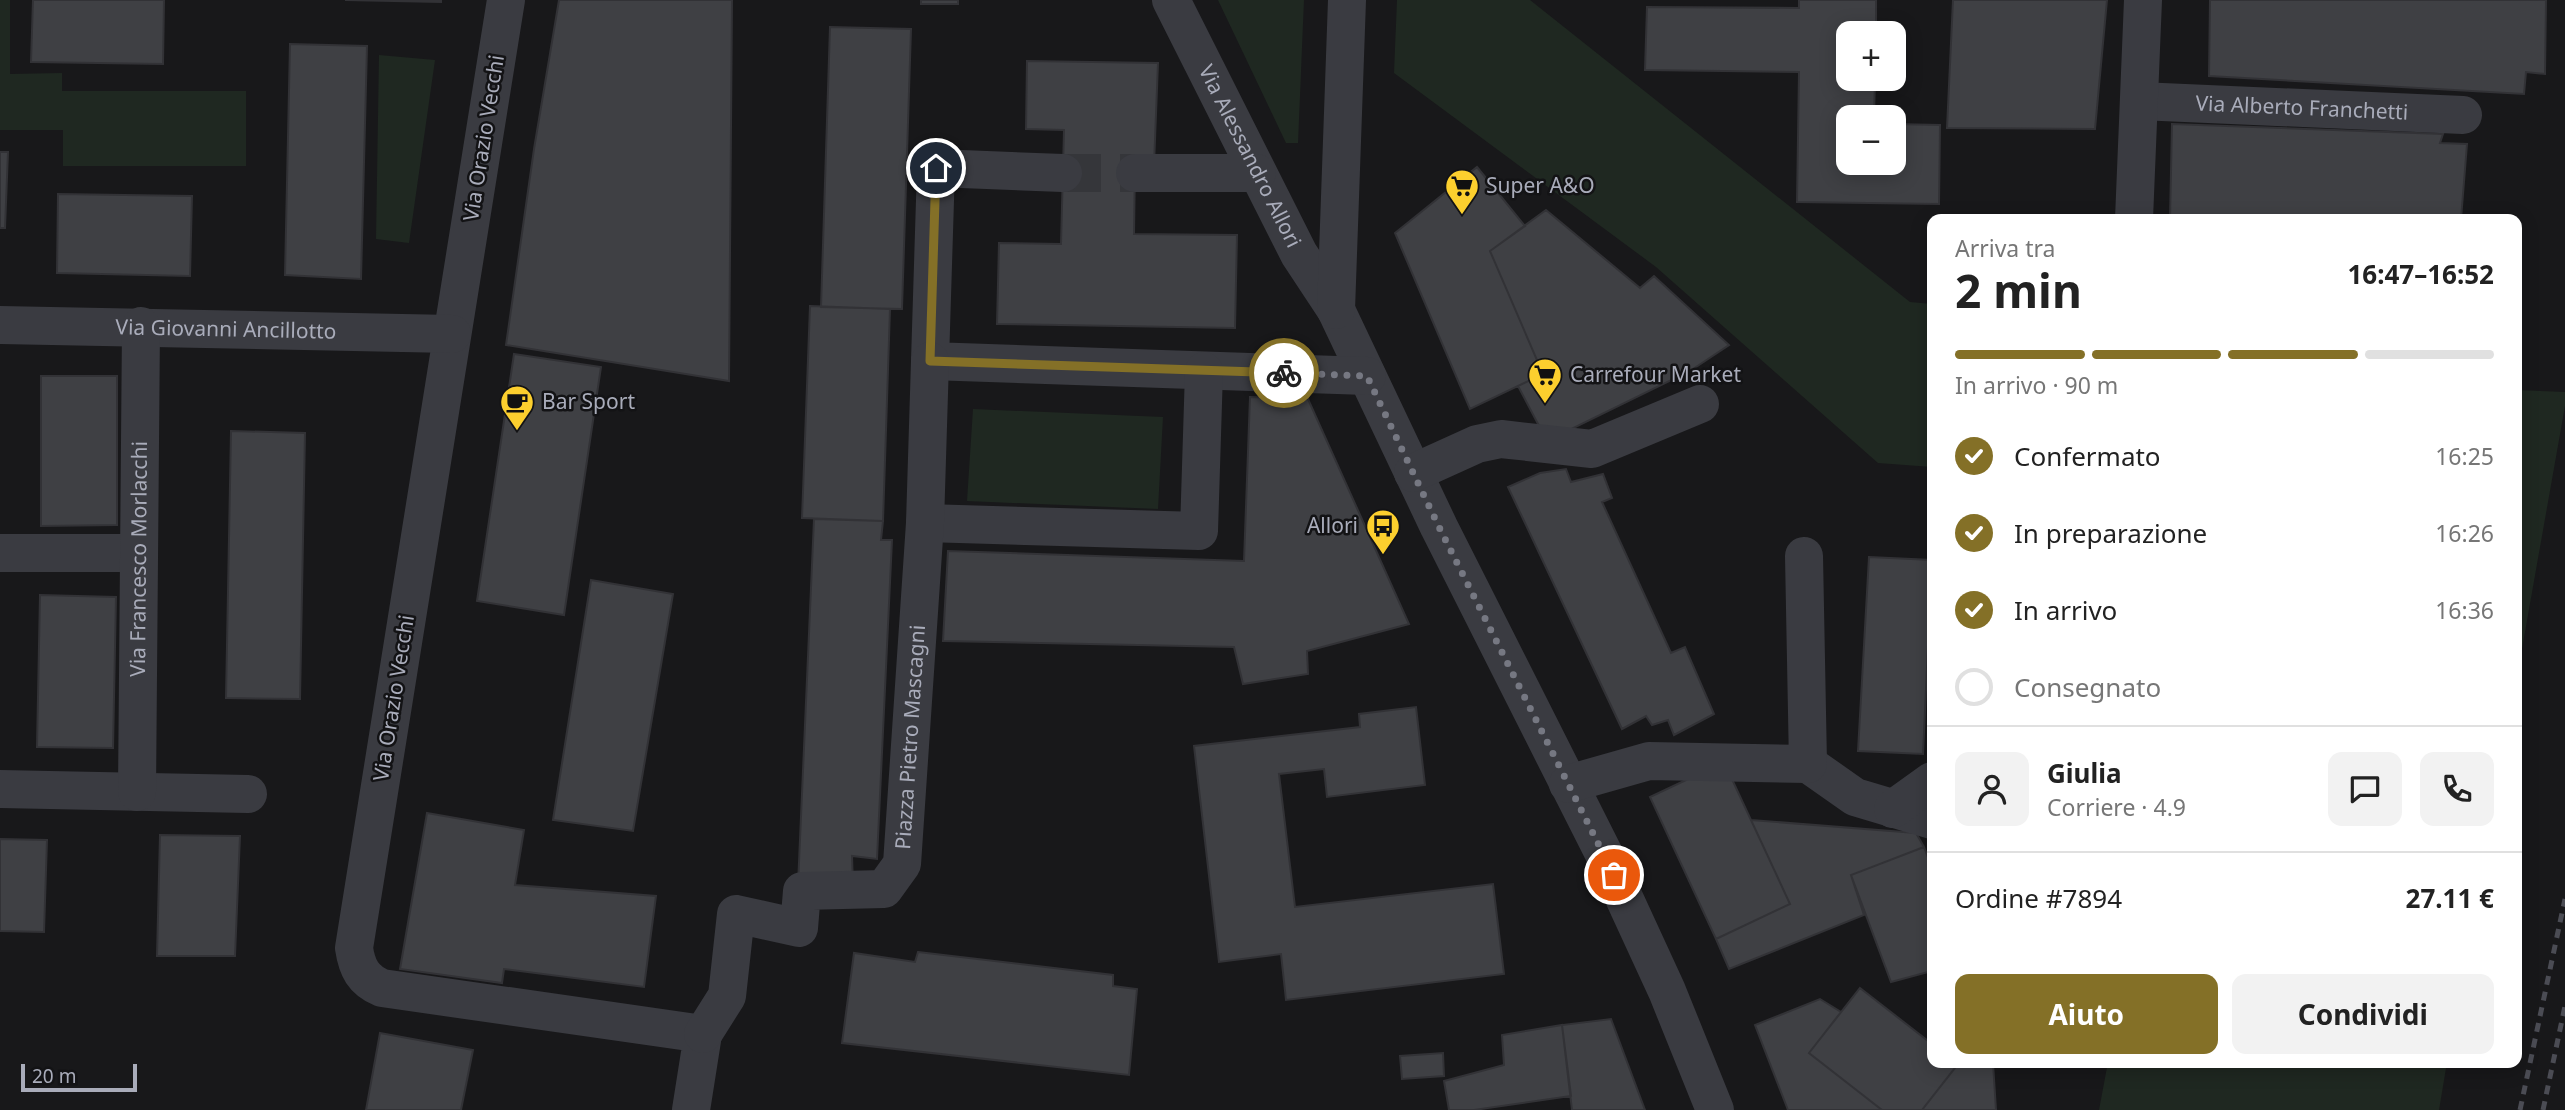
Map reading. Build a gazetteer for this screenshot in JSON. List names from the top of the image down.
{
  "streets": {
    "street": [
      "Via Alberto Franchetti",
      "Via Orazio Vecchi",
      "Via Alessandro Allori",
      "Via Giovanni Ancillotto",
      "Via Francesco Morlacchi",
      "Piazza Pietro Mascagni"
    ]
  },
  "crossings": [
    ["Via Orazio Vecchi", "Via Giovanni Ancillotto"],
    ["Via Orazio Vecchi", "Piazza Pietro Mascagni"],
    ["Via Giovanni Ancillotto", "Via Francesco Morlacchi"]
  ],
  "places": {
    "supermarket": ["Super A&O", "Carrefour Market"],
    "cafe": ["Bar Sport"],
    "bus stop": ["Allori"]
  },
  "scale_bar": "20 m",
  "page": {
    "map_buttons": ["+", "−"],
    "heading": ["2 min", "Arriva tra", "16:47–16:52"],
    "panel": [
      "Giulia",
      "Corriere · 4.9",
      "Ordine #7894",
      "27.11 €"
    ],
    "bar": "In arrivo · 90 m",
    "list": [
      ["Confermato", "16:25"],
      ["In preparazione", "16:26"],
      ["In arrivo", "16:36"],
      "Consegnato"
    ],
    "buttons": ["Aiuto", "Condividi"],
    "scale": "20 m"
  }
}
